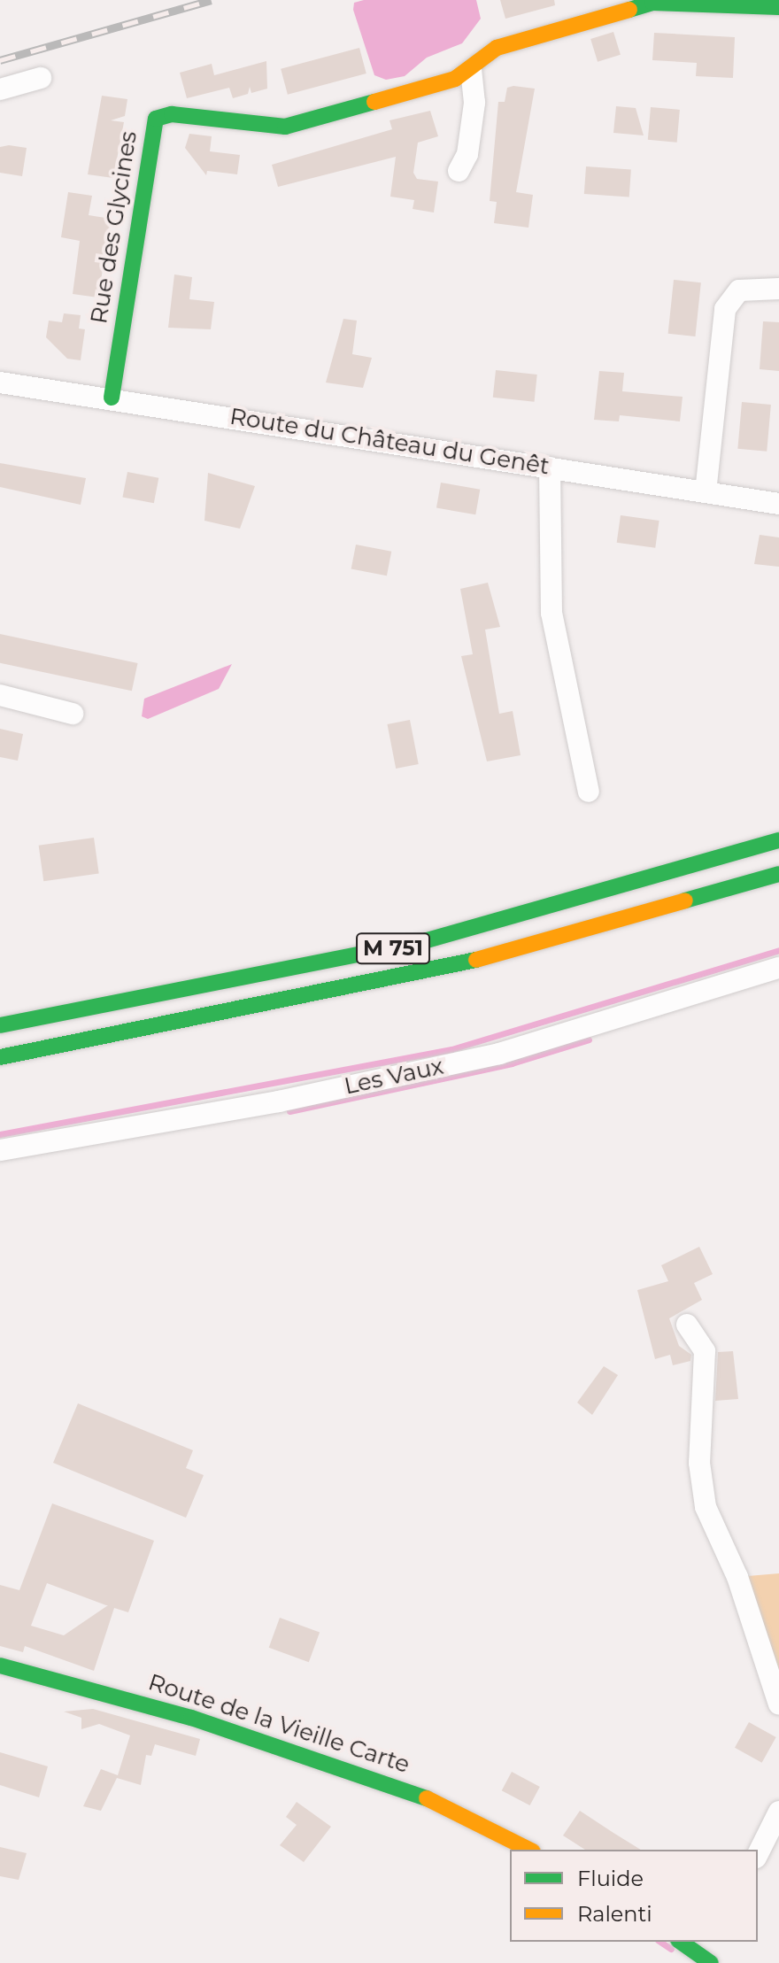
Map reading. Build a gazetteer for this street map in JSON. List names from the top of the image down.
{
  "streets": {
    "main road": ["Rue des Glycines", "M 751", "Route de la Vieille Carte"],
    "street": ["Route du Château du Genêt", "Les Vaux"]
  },
  "crossings": [
    ["Rue des Glycines", "Route du Château du Genêt"]
  ],
  "legend": ["Fluide", "Ralenti"]
}
